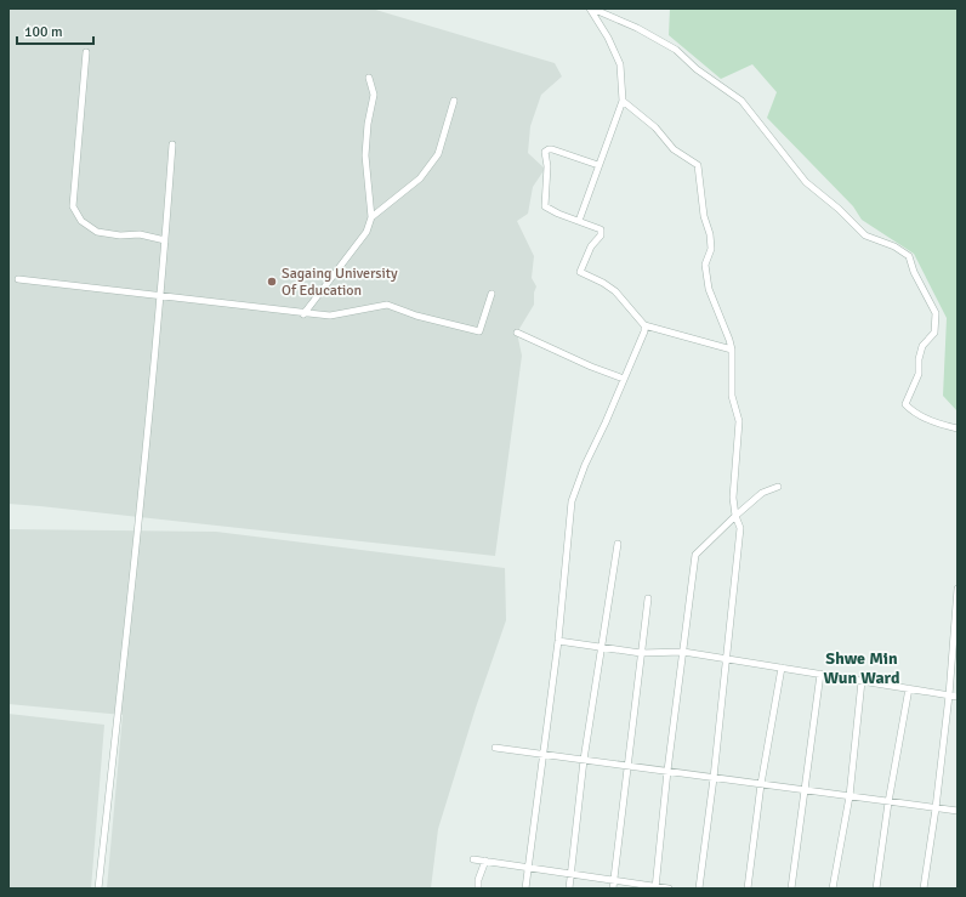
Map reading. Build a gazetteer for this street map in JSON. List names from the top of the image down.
{
  "districts": ["Shwe Min Wun Ward"],
  "places": ["Sagaing University Of Education"],
  "scale_bar": "100 m"
}
